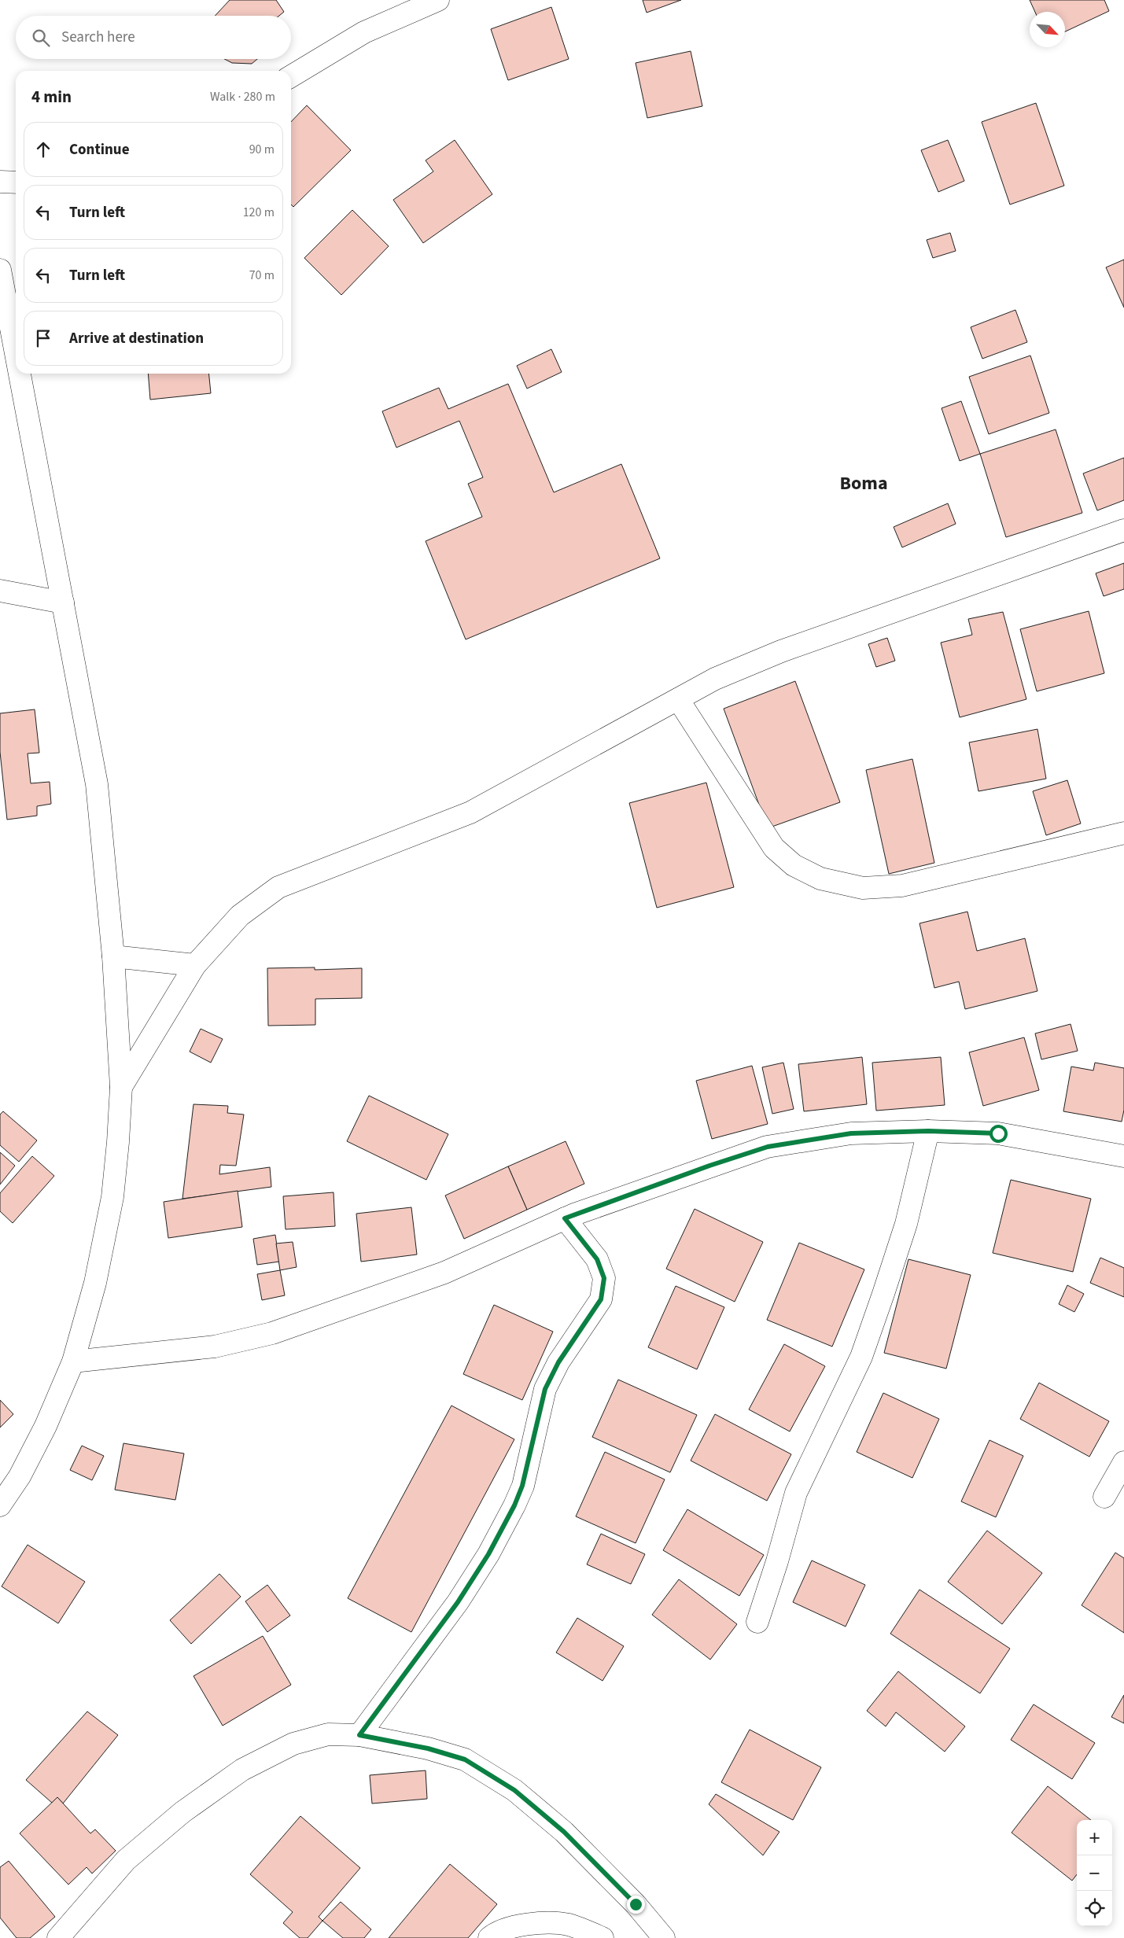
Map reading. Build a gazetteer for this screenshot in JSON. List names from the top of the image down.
{
  "districts": ["Boma"],
  "north": "bottom right",
  "page": {
    "search": "Search here",
    "heading": ["4 min", "Walk · 280 m"],
    "list": [
      ["Continue", "90 m"],
      ["Turn left", "120 m"],
      ["Turn left", "70 m"],
      "Arrive at destination"
    ],
    "map_buttons": ["+", "−"]
  }
}
